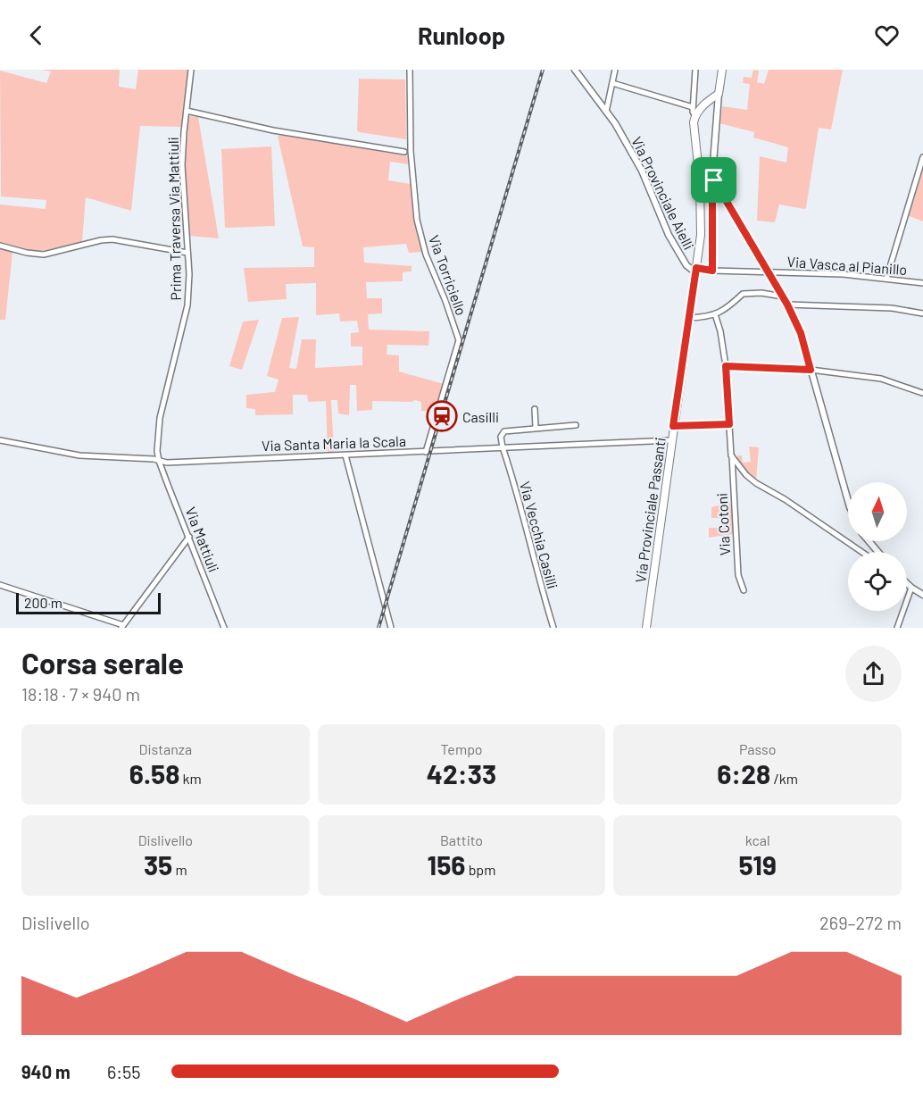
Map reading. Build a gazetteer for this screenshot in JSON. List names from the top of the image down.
{
  "streets": {
    "main road": ["Via Provinciale Passanti"],
    "street": [
      "Via Provinciale Aielli",
      "Prima Traversa Via Mattiuli",
      "Via Vasca al Pianillo",
      "Via Torriciello",
      "Via Santa Maria la Scala",
      "Via Cotoni",
      "Via Vecchia Casilli",
      "Via Mattiuli"
    ]
  },
  "crossings": [
    ["Via Provinciale Aielli", "Via Vasca al Pianillo"],
    ["Via Provinciale Aielli", "Via Provinciale Passanti"],
    ["Prima Traversa Via Mattiuli", "Via Santa Maria la Scala"],
    ["Prima Traversa Via Mattiuli", "Via Mattiuli"],
    ["Via Vasca al Pianillo", "Via Provinciale Passanti"],
    ["Via Torriciello", "Via Santa Maria la Scala"],
    ["Via Santa Maria la Scala", "Via Provinciale Passanti"],
    ["Via Santa Maria la Scala", "Via Vecchia Casilli"],
    ["Via Santa Maria la Scala", "Via Mattiuli"]
  ],
  "places": {
    "station": ["Casilli"]
  },
  "scale_bar": "200 m",
  "north": "top",
  "page": {
    "header": "Runloop",
    "scale": "200 m",
    "heading": ["Corsa serale", "18:18 · 7 × 940 m"],
    "stats": [
      ["Distanza", "6.58 km"],
      ["Tempo", "42:33"],
      ["Passo", "6:28 /km"],
      ["Dislivello", "35 m"],
      ["Battito", "156 bpm"],
      ["kcal", "519"]
    ],
    "chart": ["Dislivello", "269–272 m"],
    "list": [
      {
        "name": "940 m",
        "note": "6:55"
      }
    ]
  }
}
